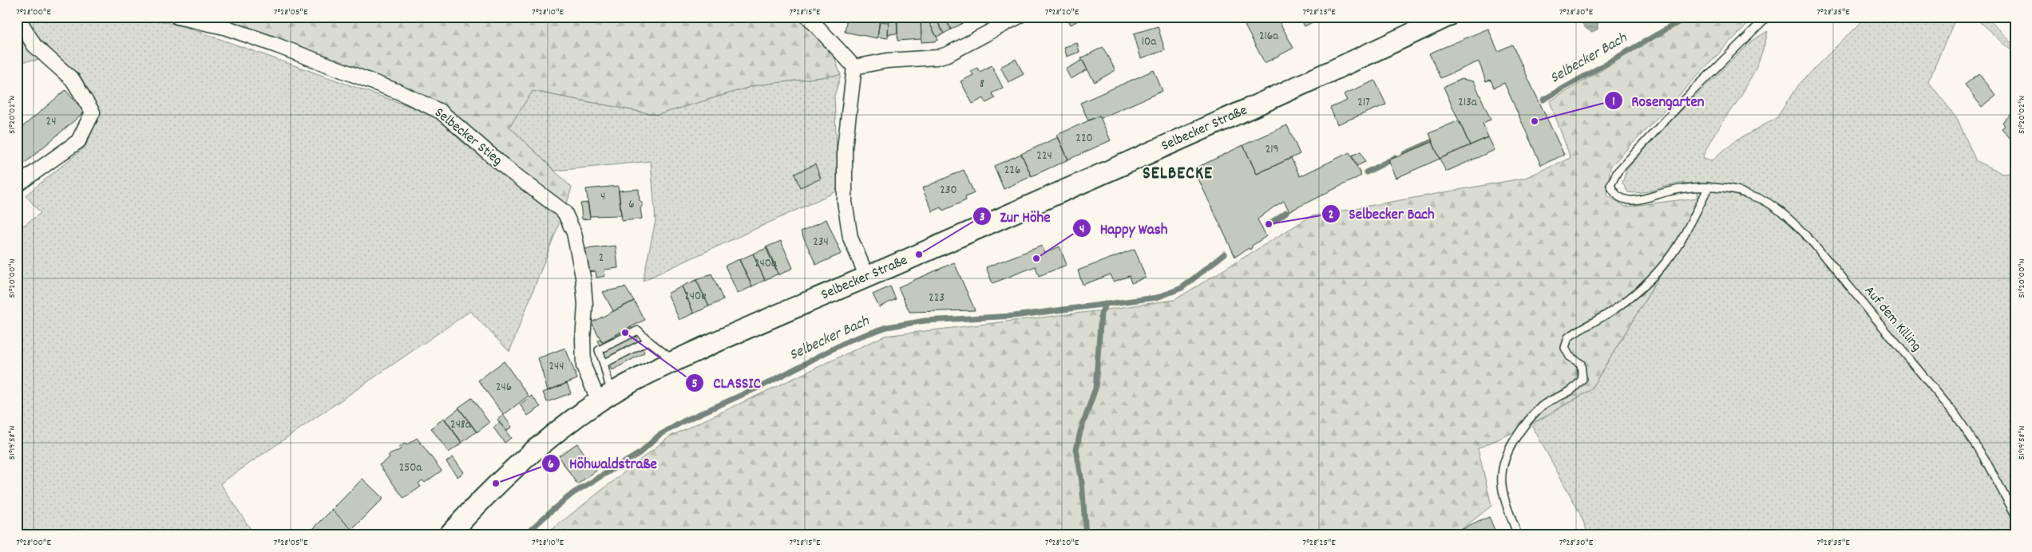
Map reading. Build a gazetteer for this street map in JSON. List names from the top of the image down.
{
  "streets": {
    "main road": ["Selbecker Straße"],
    "street": ["Selbecker Stieg"],
    "lane": ["Auf dem Killing"]
  },
  "crossings": [
    ["Selbecker Straße", "Selbecker Stieg"]
  ],
  "districts": ["SELBECKE"],
  "water": ["Selbecker Bach"],
  "places": [
    "Rosengarten",
    "Selbecker Bach",
    "Zur Höhe",
    "Happy Wash",
    "CLASSIC",
    "Höhwaldstraße"
  ],
  "house_numbers": [
    "216a",
    "10a",
    "8",
    "217",
    "213a",
    "24",
    "220",
    "219",
    "224",
    "226",
    "230",
    "4",
    "6",
    "234",
    "2",
    "240a",
    "240e",
    "223",
    "244",
    "246",
    "248a",
    "250a"
  ],
  "coordinates": [
    "7°28'00\"E",
    "7°28'05\"E",
    "7°28'10\"E",
    "7°28'15\"E",
    "7°28'20\"E",
    "7°28'25\"E",
    "7°28'30\"E",
    "7°28'35\"E",
    "51°20'02\"N",
    "51°20'00\"N",
    "51°19'58\"N"
  ]
}
